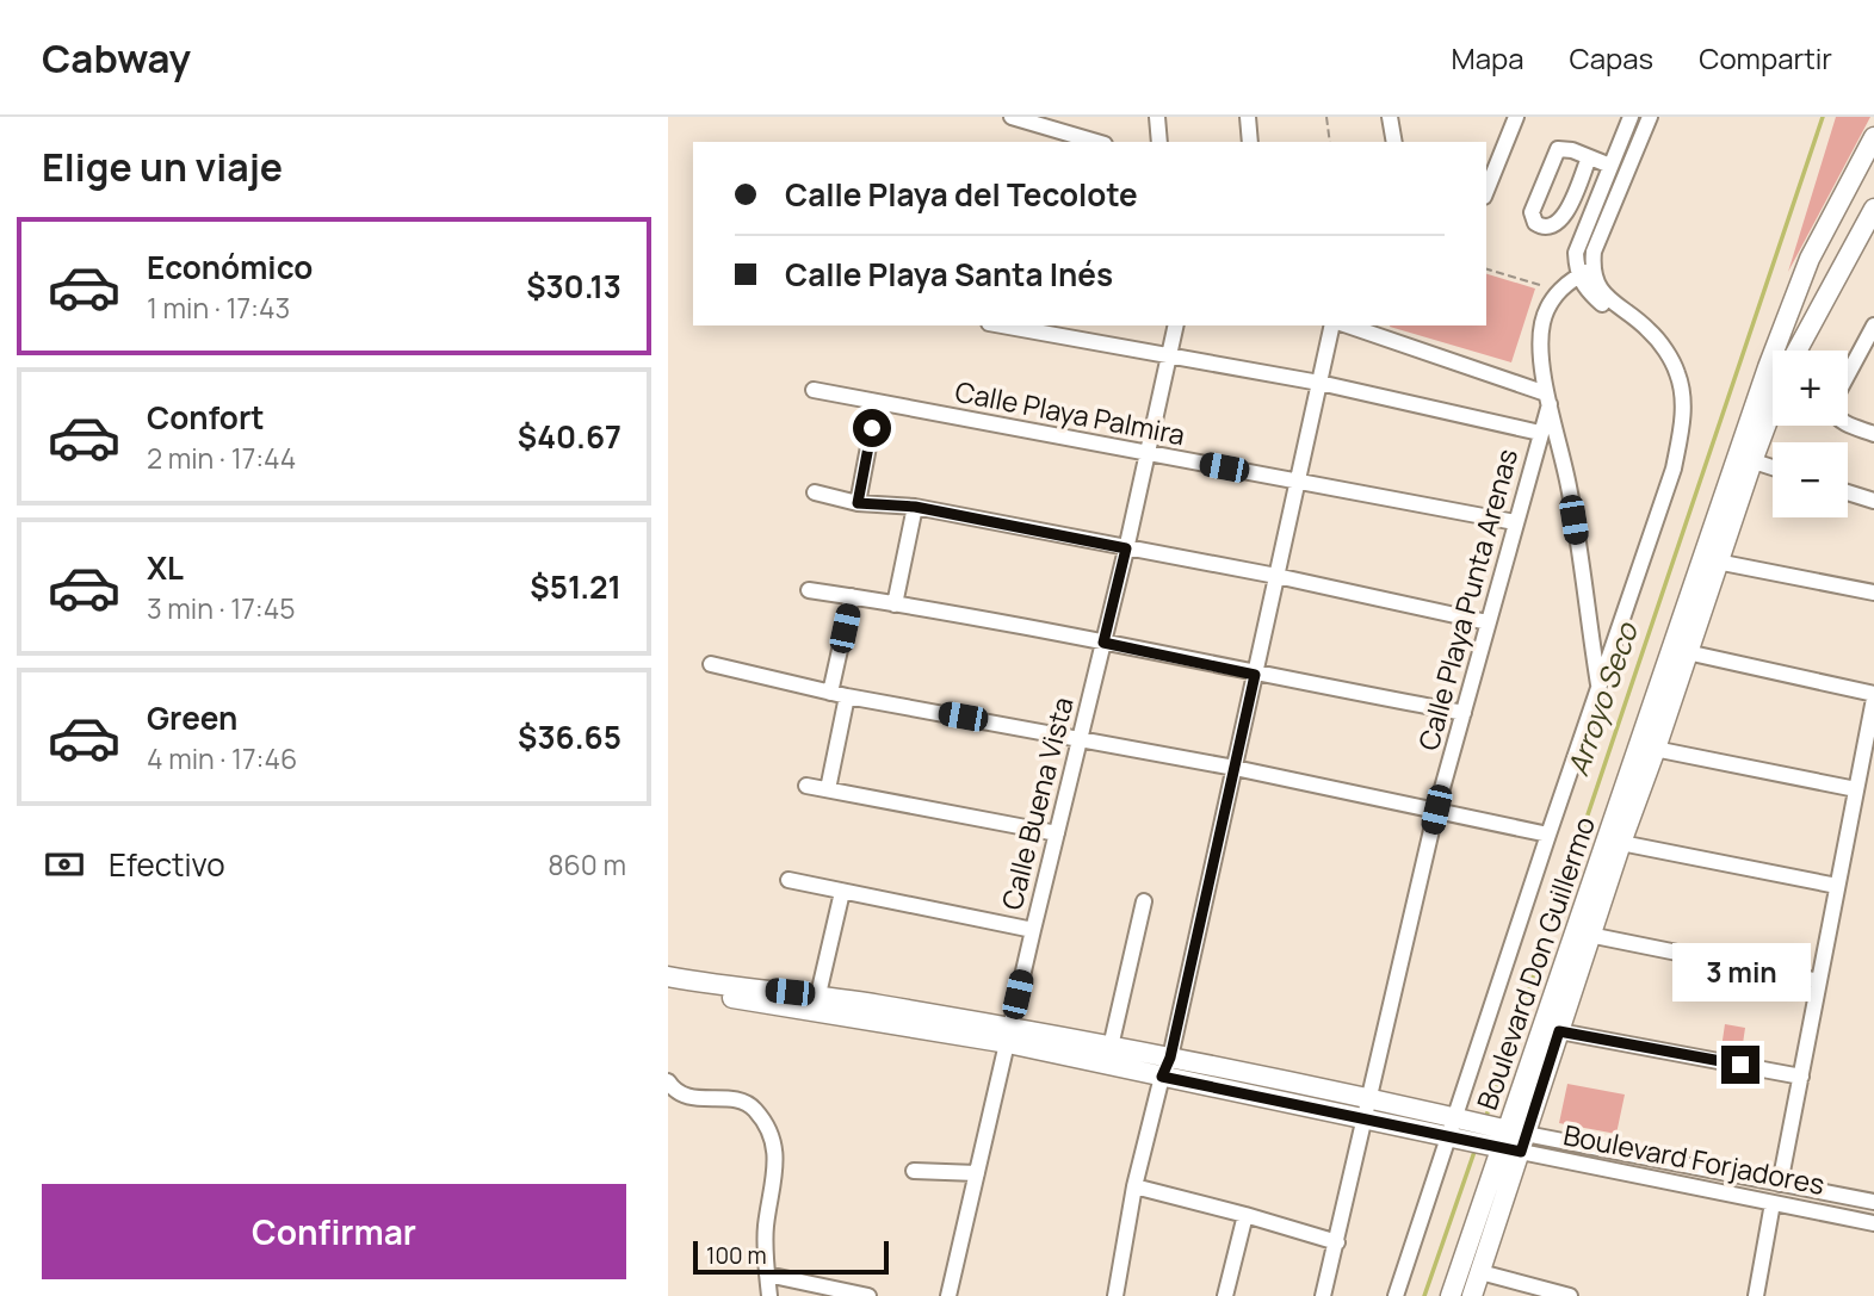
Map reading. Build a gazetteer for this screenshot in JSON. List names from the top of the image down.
{
  "streets": {
    "main road": ["Boulevard Don Guillermo", "Boulevard Forjadores"],
    "street": ["Calle Playa Palmira", "Calle Playa Punta Arenas", "Calle Buena Vista"]
  },
  "crossings": [
    ["Calle Playa Palmira", "Calle Playa Punta Arenas"],
    ["Calle Playa Palmira", "Calle Buena Vista"],
    ["Calle Playa Punta Arenas", "Boulevard Forjadores"],
    ["Calle Buena Vista", "Boulevard Forjadores"],
    ["Boulevard Don Guillermo", "Boulevard Forjadores"]
  ],
  "water": ["Arroyo Seco"],
  "scale_bar": "100 m",
  "page": {
    "header": "Cabway",
    "nav": ["Mapa", "Capas", "Compartir"],
    "heading": "Elige un viaje",
    "banner": ["Calle Playa del Tecolote", "Calle Playa Santa Inés"],
    "list": [
      {
        "name": "Económico",
        "note": "1 min · 17:43",
        "value": "$30.13"
      },
      {
        "name": "Confort",
        "note": "2 min · 17:44",
        "value": "$40.67"
      },
      {
        "name": "XL",
        "note": "3 min · 17:45",
        "value": "$51.21"
      },
      {
        "name": "Green",
        "note": "4 min · 17:46",
        "value": "$36.65"
      }
    ],
    "map_buttons": ["+", "−"],
    "pay": ["Efectivo", "860 m"],
    "bubble": "3 min",
    "buttons": "Confirmar",
    "scale": "100 m"
  }
}
